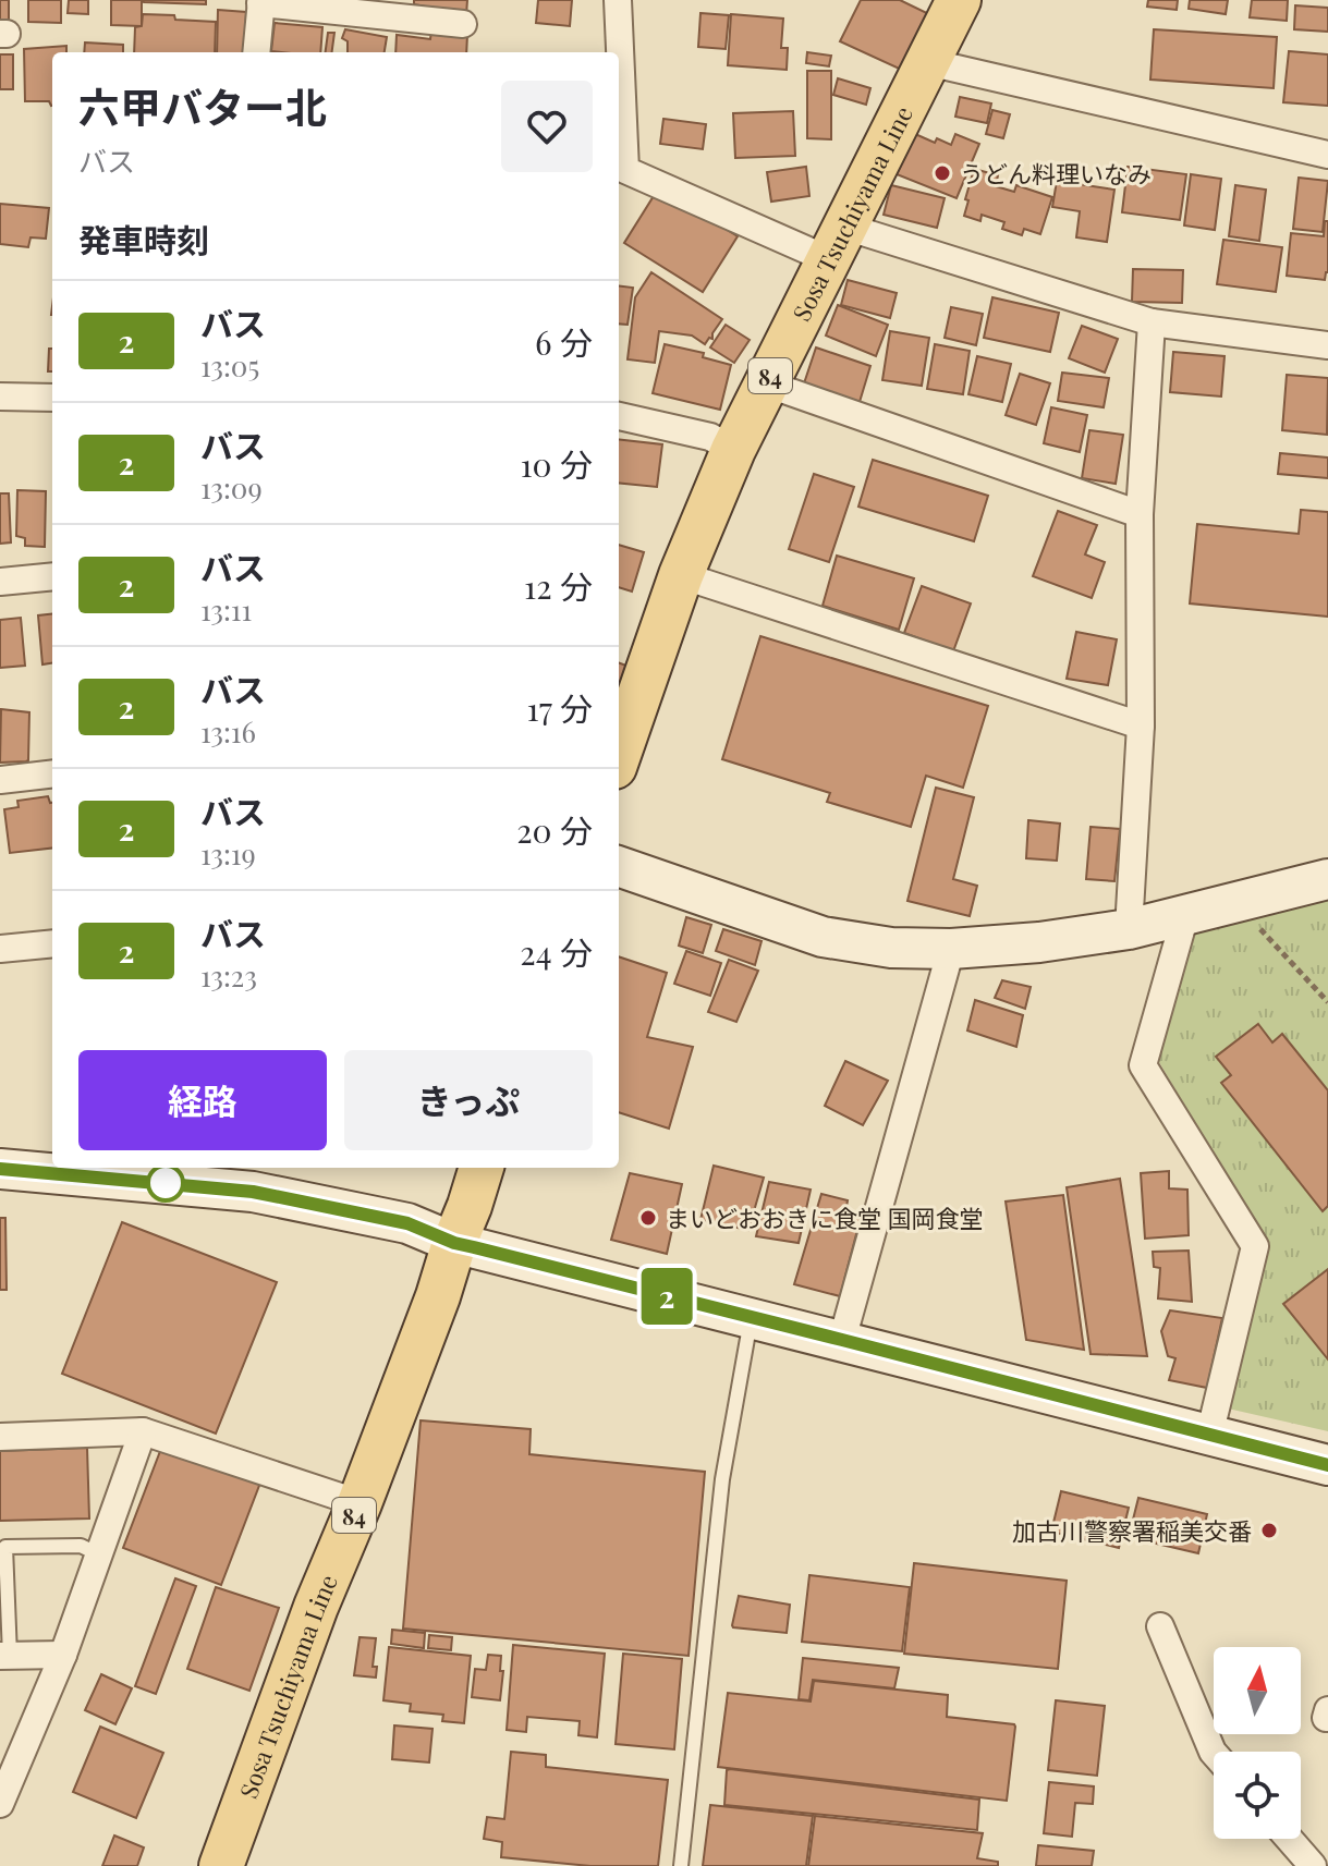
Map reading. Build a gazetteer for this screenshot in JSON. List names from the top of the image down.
{
  "streets": {
    "main road": ["Sosa Tsuchiyama Line", "84"]
  },
  "places": ["うどん料理いなみ", "まいどおおきに食堂 国岡食堂", "加古川警察署稲美交番"],
  "lines": ["bus line 2"],
  "north": "top",
  "page": {
    "on_map": "2",
    "heading": [
      ["六甲バター北", "バス"],
      "発車時刻"
    ],
    "list": [
      {
        "mark": "2",
        "name": "バス",
        "note": "13:05",
        "value": "6 分"
      },
      {
        "mark": "2",
        "name": "バス",
        "note": "13:09",
        "value": "10 分"
      },
      {
        "mark": "2",
        "name": "バス",
        "note": "13:11",
        "value": "12 分"
      },
      {
        "mark": "2",
        "name": "バス",
        "note": "13:16",
        "value": "17 分"
      },
      {
        "mark": "2",
        "name": "バス",
        "note": "13:19",
        "value": "20 分"
      },
      {
        "mark": "2",
        "name": "バス",
        "note": "13:23",
        "value": "24 分"
      }
    ],
    "buttons": ["経路", "きっぷ"]
  }
}
